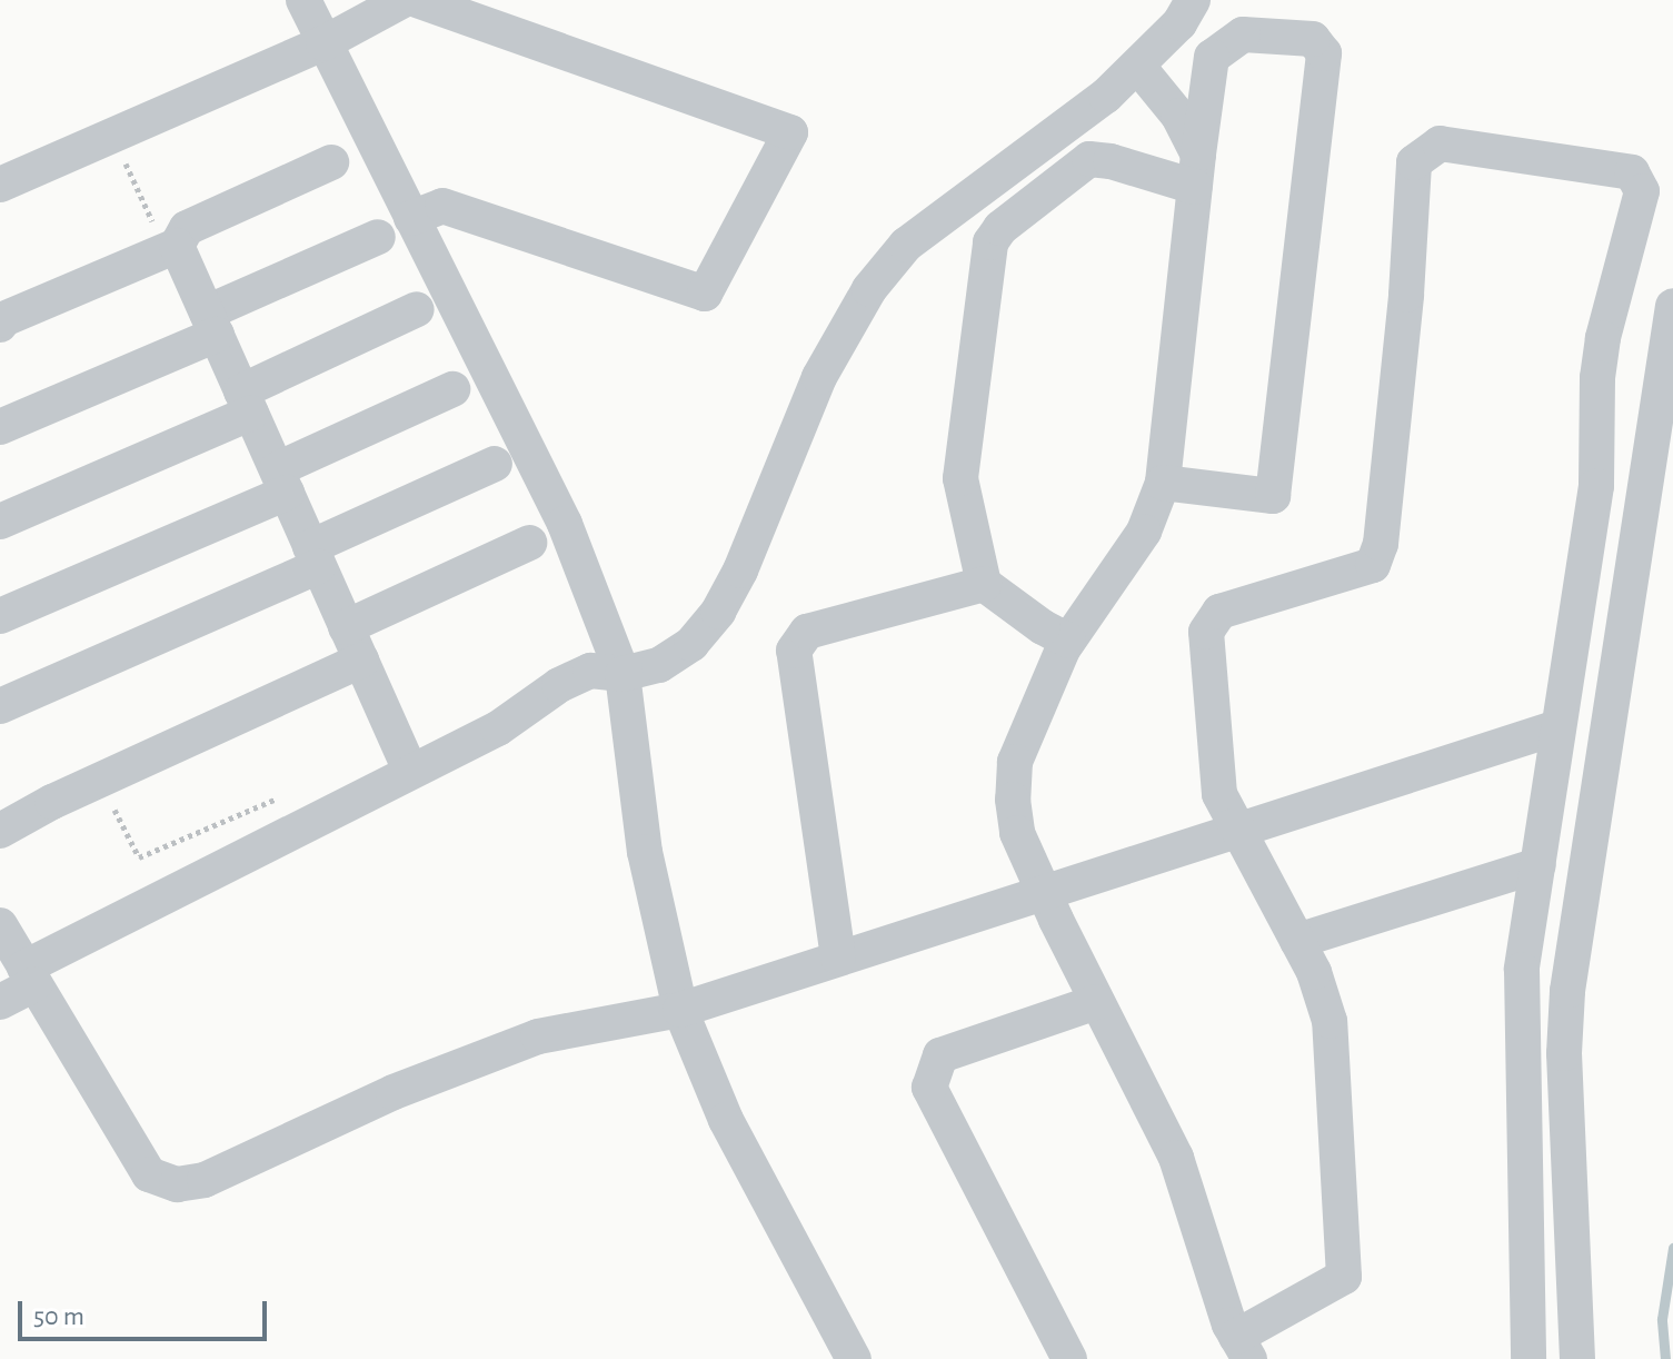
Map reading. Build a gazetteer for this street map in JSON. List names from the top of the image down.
{
  "scale_bar": "50 m"
}
